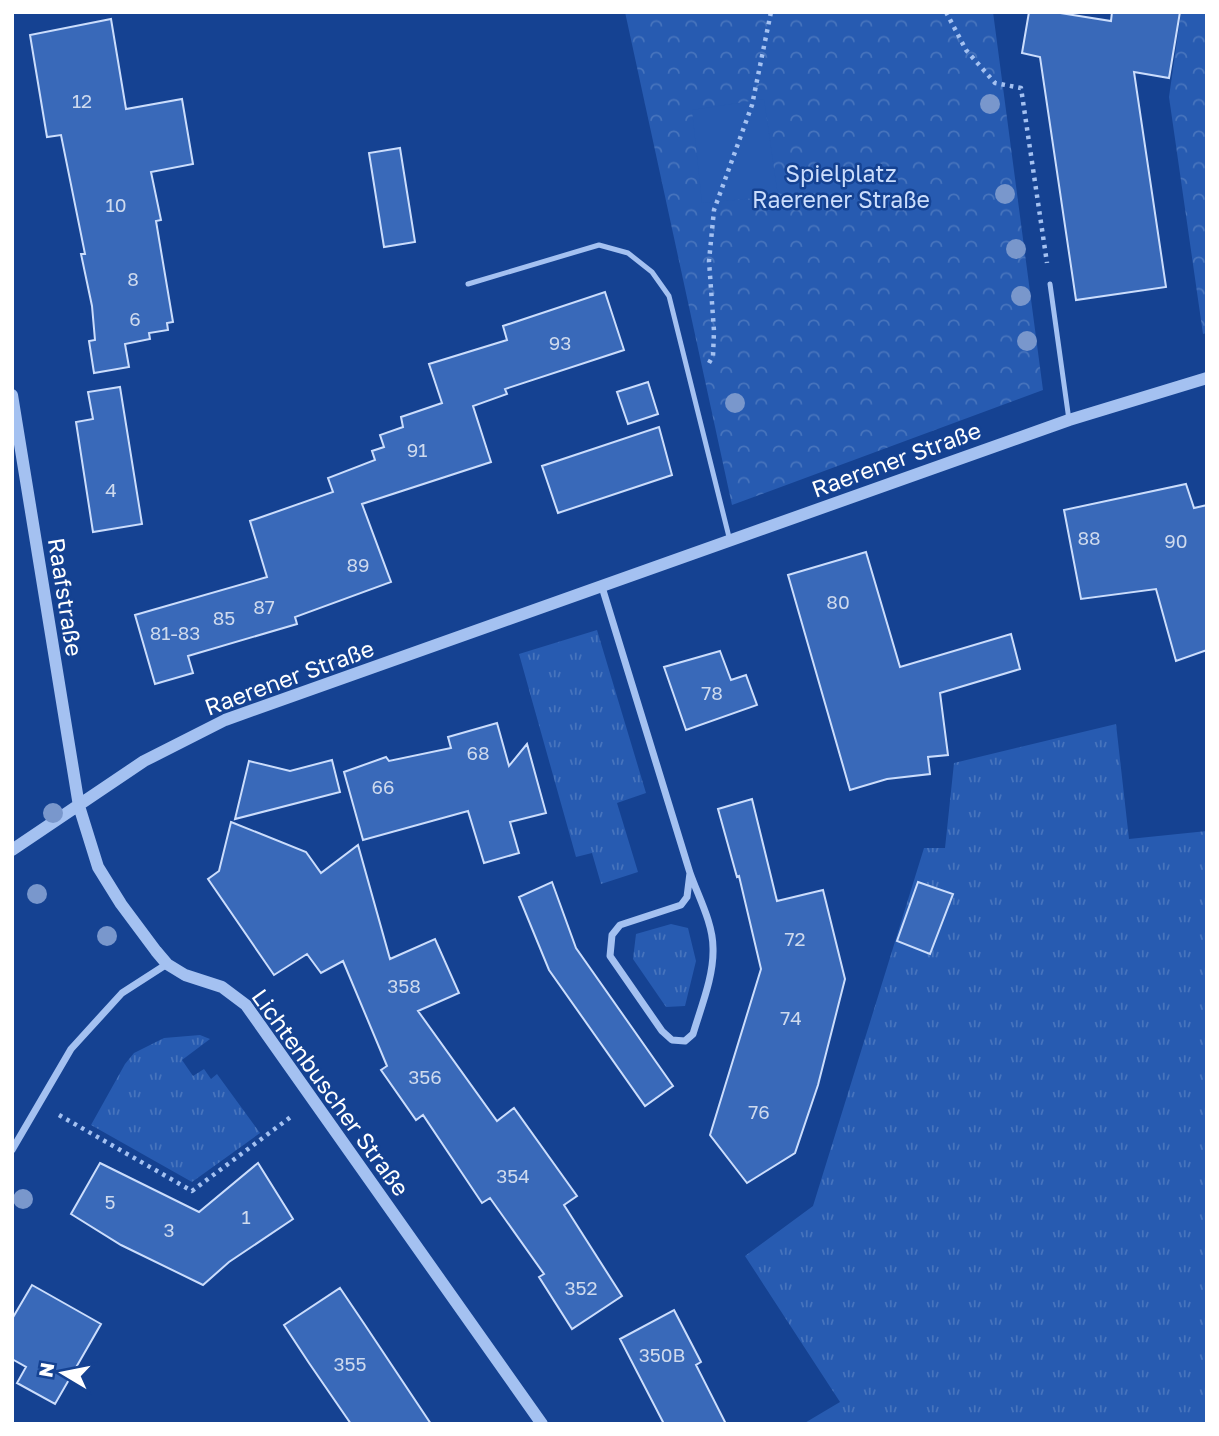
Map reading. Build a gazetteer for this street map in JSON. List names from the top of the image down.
{
  "streets": {
    "street": ["Raerener Straße", "Raafstraße", "Lichtenbuscher Straße"]
  },
  "crossings": [
    ["Raerener Straße", "Raafstraße"],
    ["Raerener Straße", "Lichtenbuscher Straße"],
    ["Raafstraße", "Lichtenbuscher Straße"]
  ],
  "parks": ["Spielplatz Raerener Straße"],
  "house_numbers": [
    "12",
    "10",
    "8",
    "6",
    "93",
    "91",
    "4",
    "88",
    "90",
    "89",
    "80",
    "87",
    "85",
    "81-83",
    "78",
    "68",
    "66",
    "72",
    "358",
    "74",
    "356",
    "76",
    "354",
    "5",
    "1",
    "3",
    "352",
    "350B",
    "355"
  ],
  "north": "left"
}
